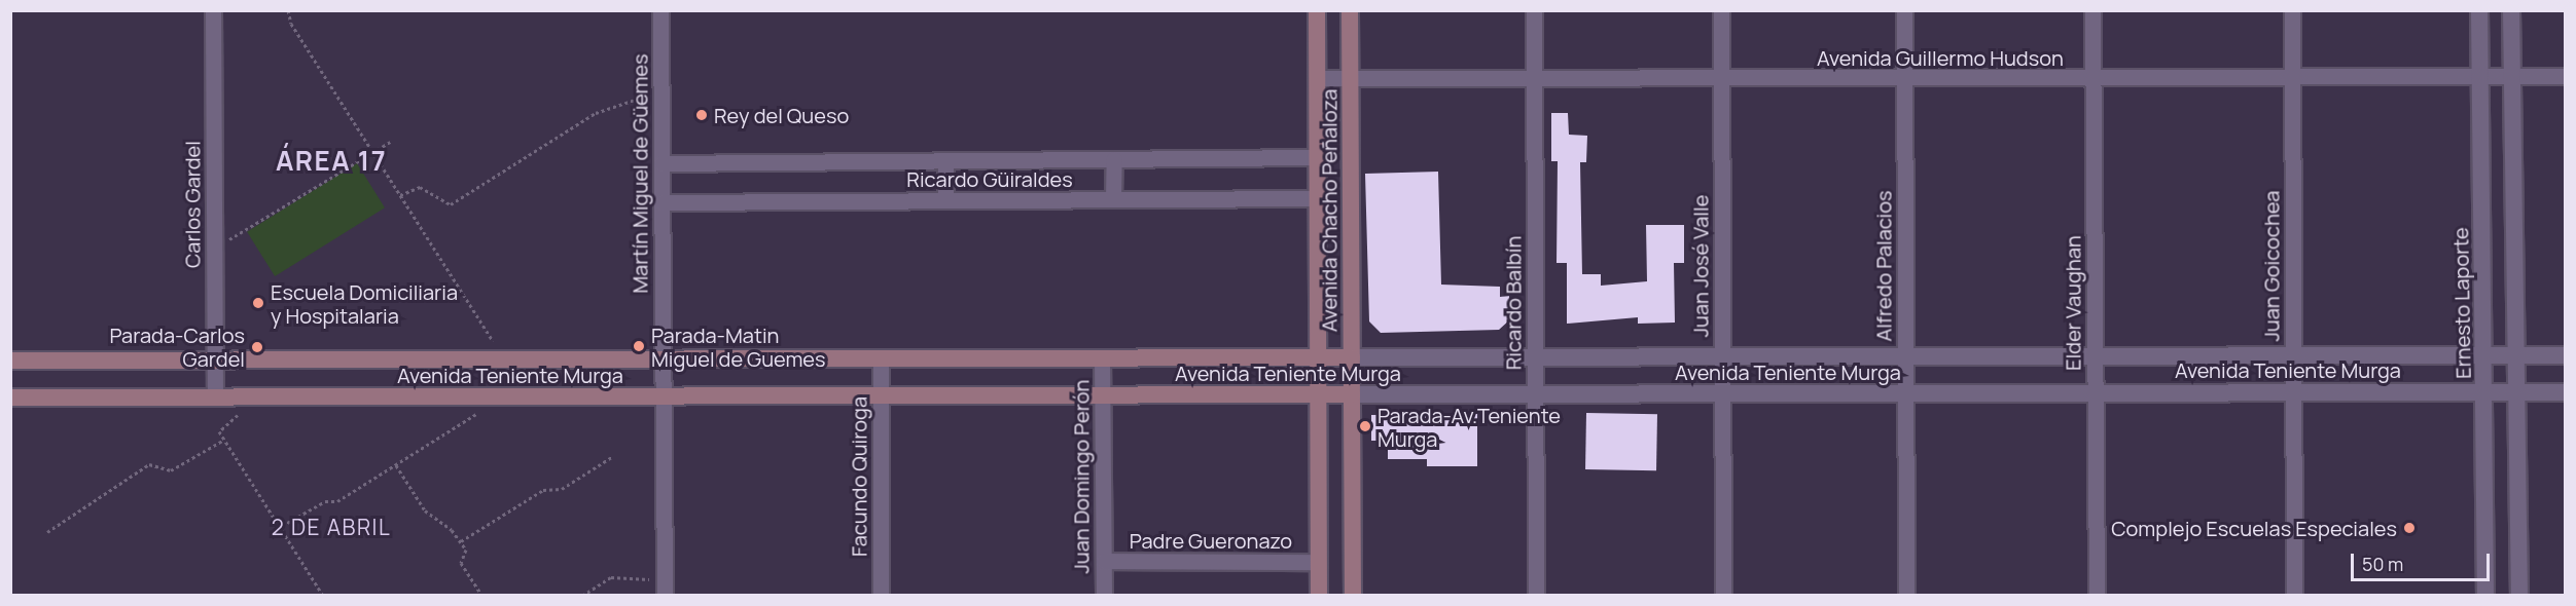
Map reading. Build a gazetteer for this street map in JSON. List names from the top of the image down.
{
  "streets": {
    "main road": ["Avenida Chacho Peñaloza", "Avenida Teniente Murga"],
    "street": [
      "Avenida Guillermo Hudson",
      "Martín Miguel de Güemes",
      "Ricardo Güiraldes",
      "Carlos Gardel",
      "Juan José Valle",
      "Alfredo Palacios",
      "Juan Goicochea",
      "Ricardo Balbín",
      "Elder Vaughan",
      "Ernesto Laporte",
      "Facundo Quiroga",
      "Juan Domingo Perón",
      "Padre Gueronazo"
    ]
  },
  "crossings": [
    ["Avenida Guillermo Hudson", "Avenida Chacho Peñaloza"],
    ["Avenida Guillermo Hudson", "Juan José Valle"],
    ["Avenida Guillermo Hudson", "Alfredo Palacios"],
    ["Avenida Guillermo Hudson", "Juan Goicochea"],
    ["Avenida Guillermo Hudson", "Ricardo Balbín"],
    ["Avenida Guillermo Hudson", "Elder Vaughan"],
    ["Avenida Guillermo Hudson", "Ernesto Laporte"],
    ["Martín Miguel de Güemes", "Ricardo Güiraldes"],
    ["Martín Miguel de Güemes", "Avenida Teniente Murga"],
    ["Ricardo Güiraldes", "Avenida Chacho Peñaloza"],
    ["Carlos Gardel", "Avenida Teniente Murga"],
    ["Avenida Chacho Peñaloza", "Avenida Teniente Murga"],
    ["Avenida Chacho Peñaloza", "Padre Gueronazo"],
    ["Juan José Valle", "Avenida Teniente Murga"],
    ["Alfredo Palacios", "Avenida Teniente Murga"],
    ["Juan Goicochea", "Avenida Teniente Murga"],
    ["Ricardo Balbín", "Avenida Teniente Murga"],
    ["Elder Vaughan", "Avenida Teniente Murga"],
    ["Ernesto Laporte", "Avenida Teniente Murga"],
    ["Avenida Teniente Murga", "Facundo Quiroga"],
    ["Avenida Teniente Murga", "Juan Domingo Perón"],
    ["Juan Domingo Perón", "Padre Gueronazo"]
  ],
  "districts": ["ÁREA 17", "2 DE ABRIL"],
  "places": [
    "Rey del Queso",
    "Escuela Domiciliaria y Hospitalaria",
    "Parada-Matin Miguel de Guemes",
    "Parada-Carlos Gardel",
    "Parada-Av.Teniente Murga",
    "Complejo Escuelas Especiales"
  ],
  "scale_bar": "50 m"
}
